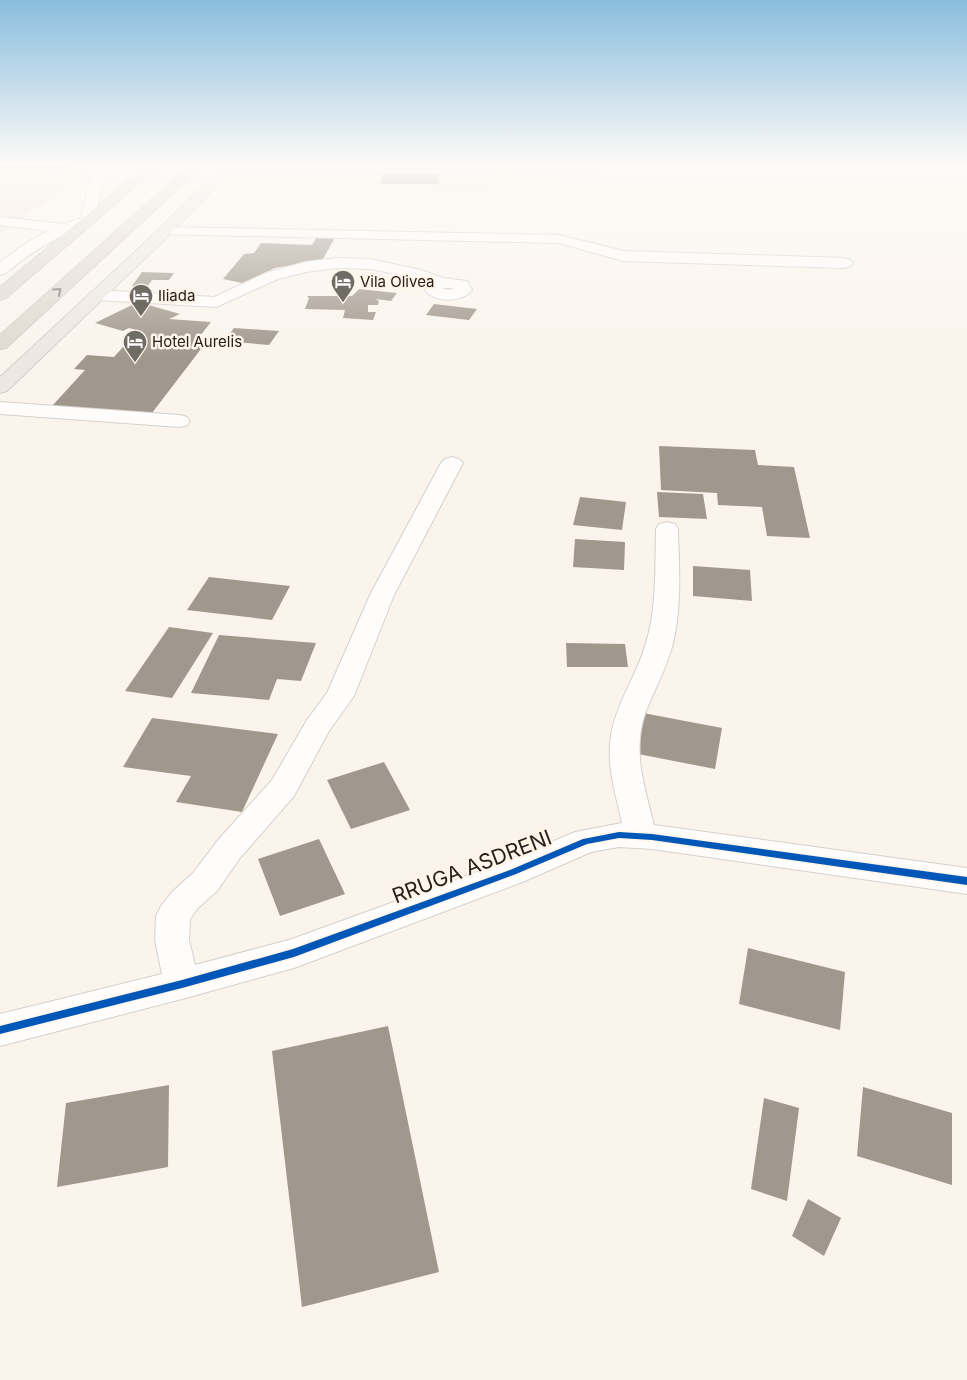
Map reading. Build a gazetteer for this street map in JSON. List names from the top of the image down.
{
  "streets": {
    "street": ["RRUGA ASDRENI"]
  },
  "places": {
    "hotel": ["Vila Olivea", "Iliada", "Hotel Aurelis"]
  }
}
